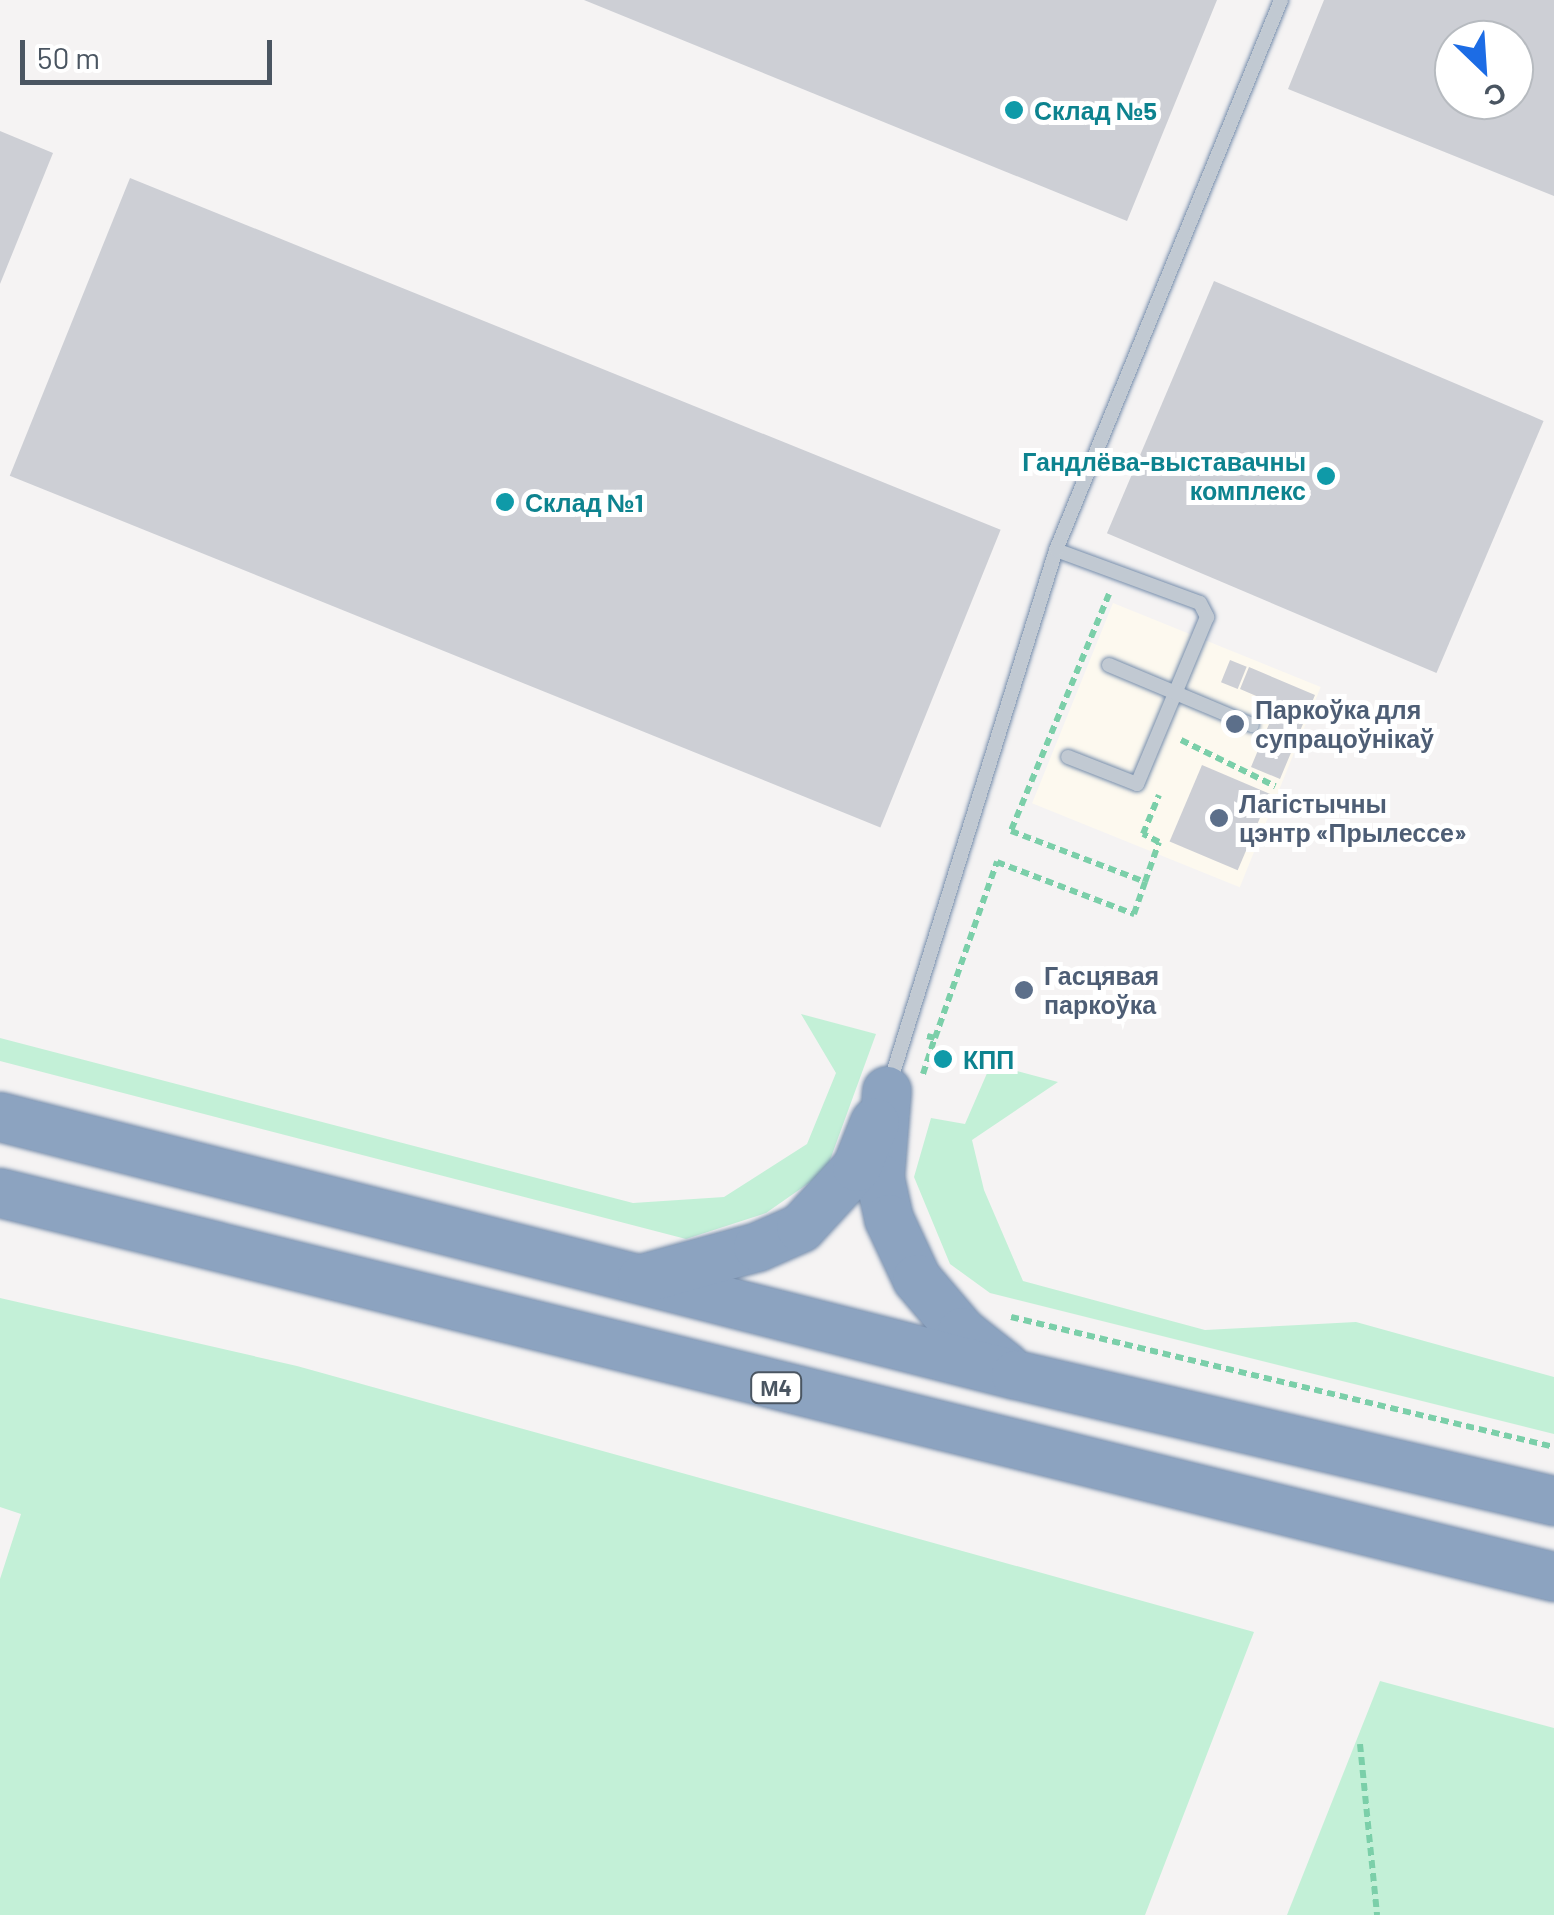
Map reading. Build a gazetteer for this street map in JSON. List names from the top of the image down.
{
  "streets": {
    "highway": ["М4"]
  },
  "places": [
    "Склад №5",
    "Гандлёва-выставачны комплекс",
    "Склад №1",
    "Паркоўка для супрацоўнікаў",
    "Лагістычны цэнтр «Прылессе»",
    "Гасцявая паркоўка",
    "КПП"
  ],
  "scale_bar": "50 m",
  "north": "bottom right"
}
